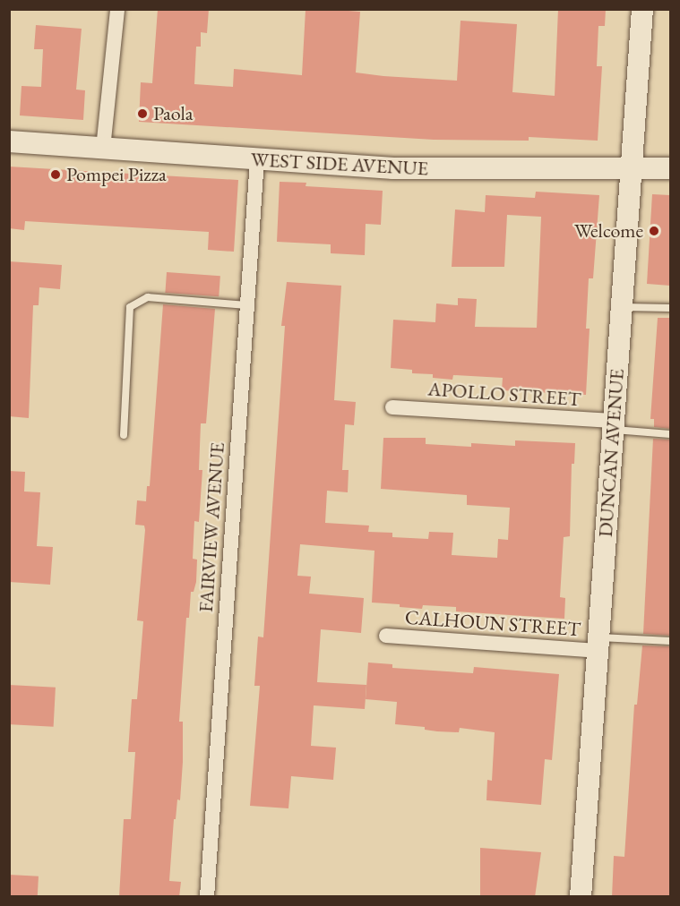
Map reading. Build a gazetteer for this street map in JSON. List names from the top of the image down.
{
  "streets": {
    "main road": ["WEST SIDE AVENUE", "DUNCAN AVENUE"],
    "street": ["APOLLO STREET", "FAIRVIEW AVENUE", "CALHOUN STREET"]
  },
  "crossings": [
    ["WEST SIDE AVENUE", "DUNCAN AVENUE"],
    ["WEST SIDE AVENUE", "FAIRVIEW AVENUE"],
    ["APOLLO STREET", "DUNCAN AVENUE"],
    ["DUNCAN AVENUE", "CALHOUN STREET"]
  ],
  "places": ["Paola", "Pompei Pizza", "Welcome"]
}
